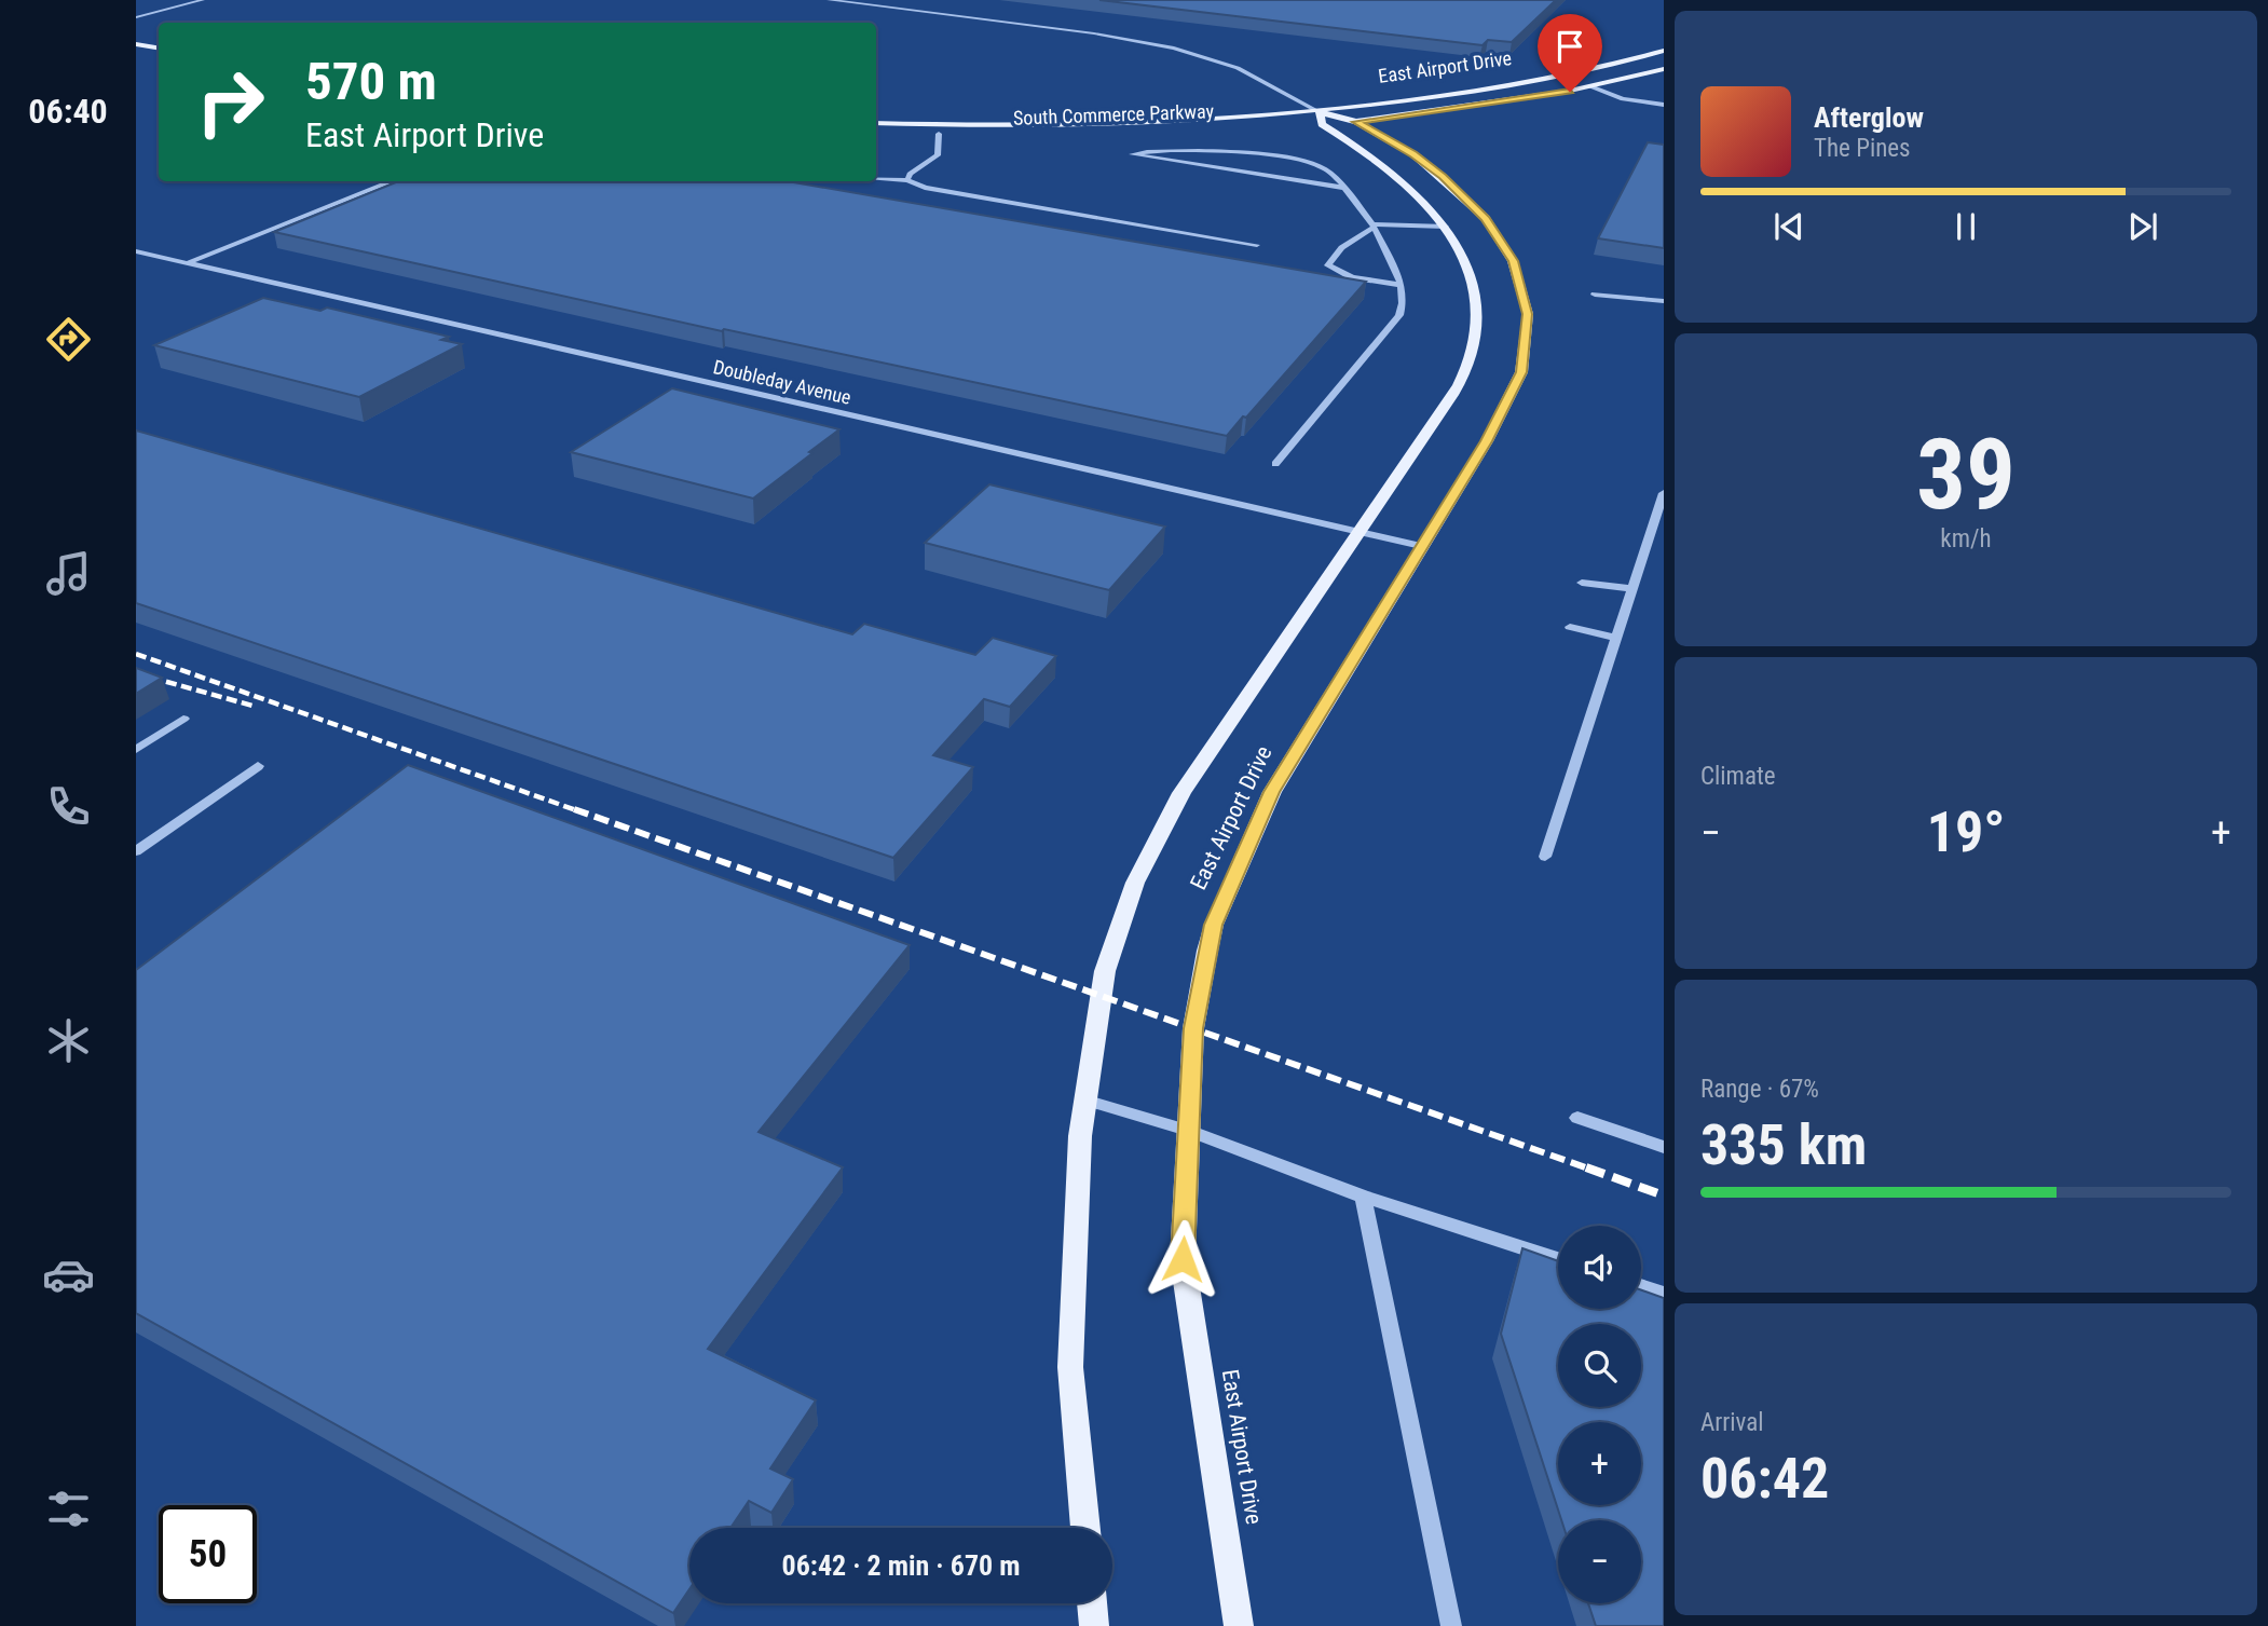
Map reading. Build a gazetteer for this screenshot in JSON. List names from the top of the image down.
{
  "streets": {
    "main road": ["East Airport Drive", "South Commerce Parkway"],
    "street": ["Doubleday Avenue"]
  },
  "crossings": [
    ["East Airport Drive", "South Commerce Parkway"],
    ["East Airport Drive", "Doubleday Avenue"]
  ],
  "page": {
    "tabs": "06:40",
    "turn": ["570 m", "East Airport Drive"],
    "song": ["Afterglow", "The Pines"],
    "tile": [
      ["39", "km/h"],
      "Climate",
      ["Range · 67%", "335 km"],
      ["Arrival", "06:42"]
    ],
    "heat": ["−", "19°", "+"],
    "map_buttons": ["+", "−"],
    "limit": "50",
    "trip": "06:42 · 2 min · 670 m"
  }
}
